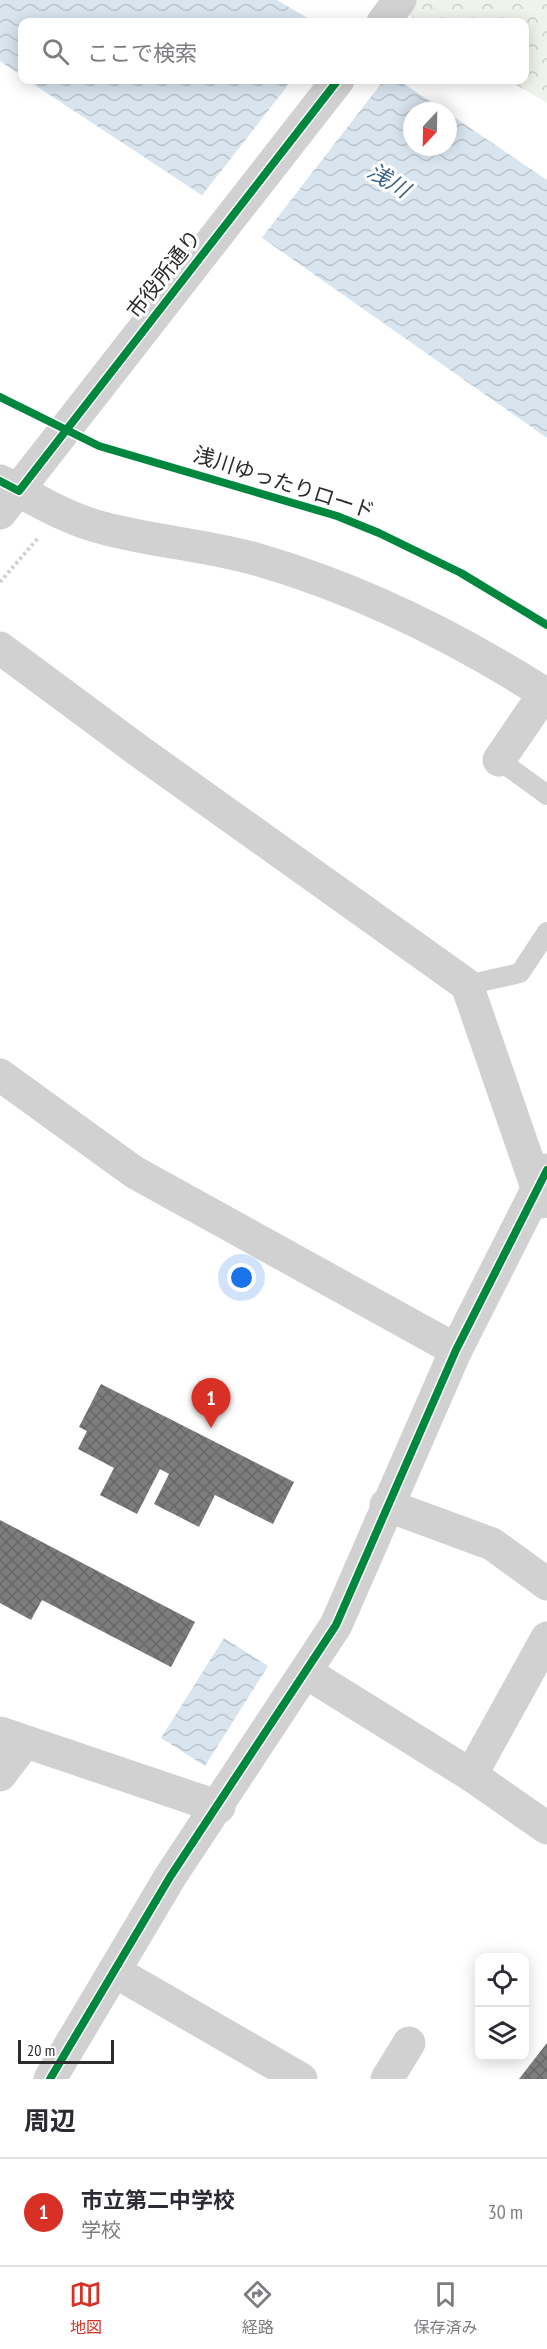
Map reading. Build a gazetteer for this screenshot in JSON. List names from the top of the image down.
{
  "streets": {
    "street": ["市役所通り"],
    "cycle path": ["浅川ゆったりロード"]
  },
  "water": ["浅川"],
  "scale_bar": "20 m",
  "north": "bottom",
  "page": {
    "search": "ここで検索",
    "pins": "1",
    "scale": "20 m",
    "heading": "周辺",
    "list": [
      {
        "mark": "1",
        "name": "市立第二中学校",
        "note": "学校",
        "value": "30 m"
      }
    ],
    "nav": ["地図", "経路", "保存済み"]
  }
}
